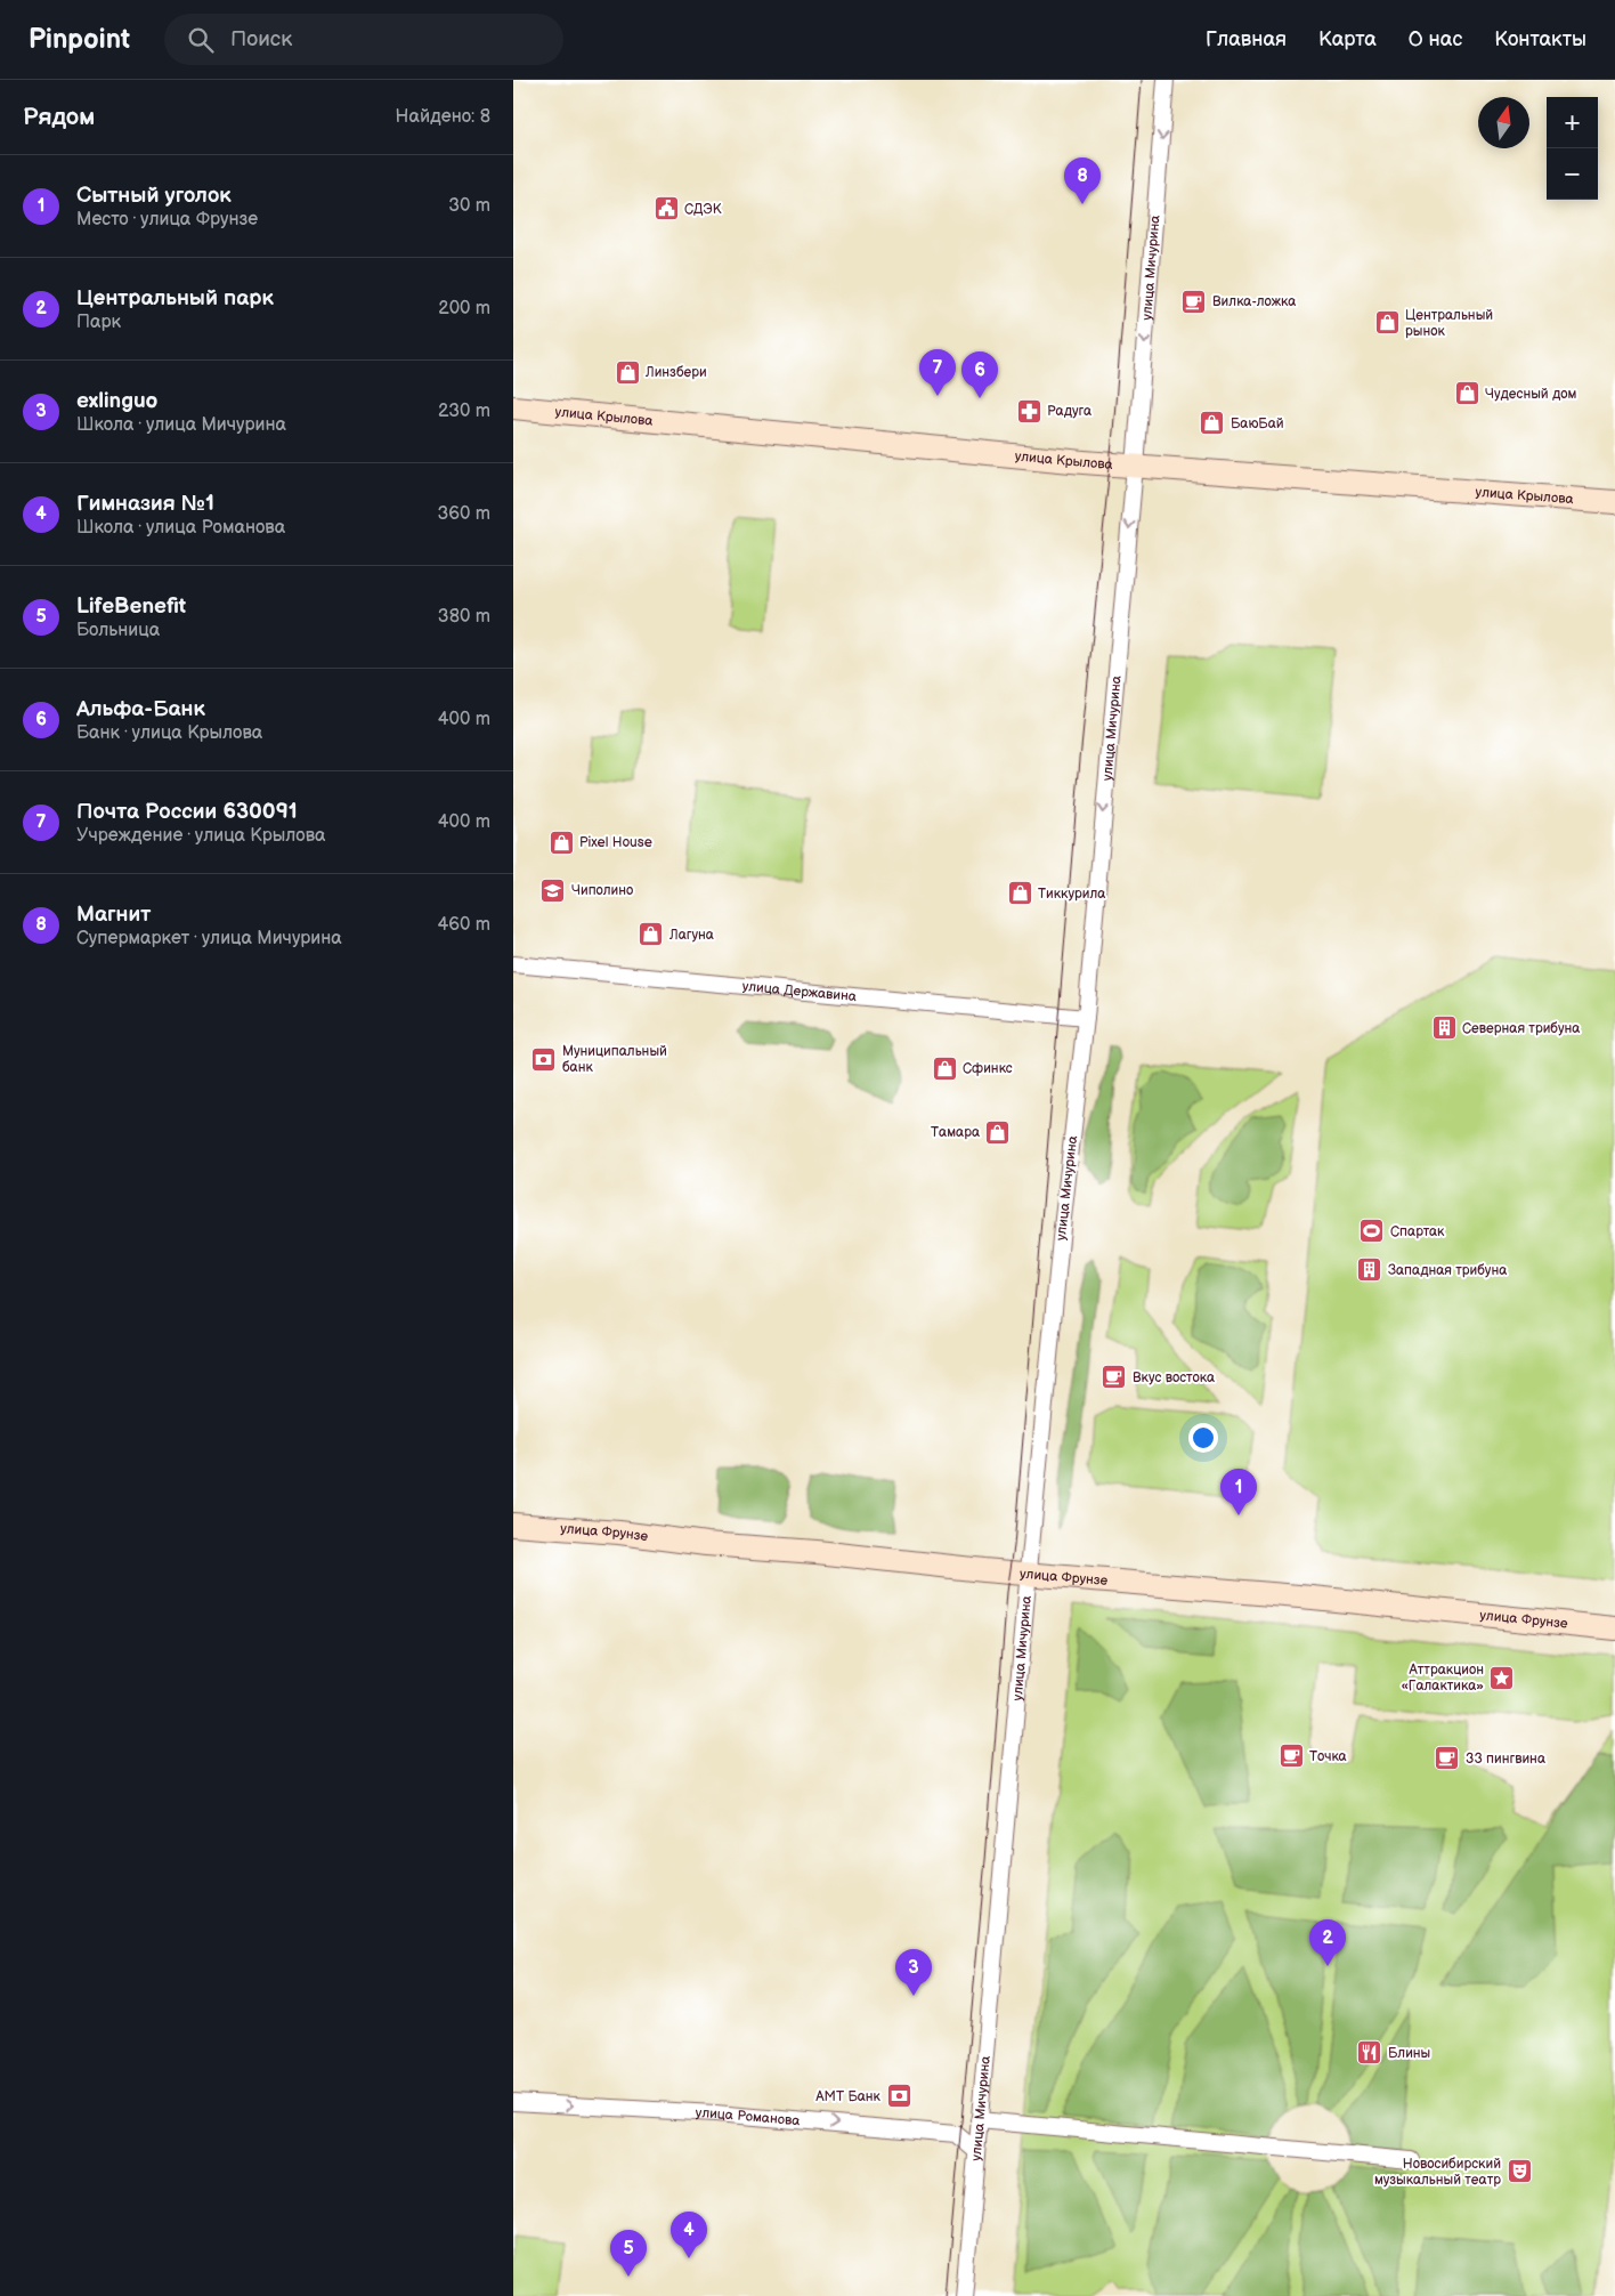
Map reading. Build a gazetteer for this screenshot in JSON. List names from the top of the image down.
{
  "streets": {
    "street": [
      "улица Мичурина",
      "улица Крылова",
      "улица Державина",
      "улица Фрунзе",
      "улица Романова"
    ]
  },
  "crossings": [
    ["улица Мичурина", "улица Крылова"],
    ["улица Мичурина", "улица Державина"],
    ["улица Мичурина", "улица Фрунзе"],
    ["улица Мичурина", "улица Романова"]
  ],
  "one_way": ["улица Мичурина", "улица Романова"],
  "places": {
    "public building": ["СДЭК"],
    "cafe": [
      "Вилка-ложка",
      "Вкус востока",
      "Точка",
      "33 пингвина"
    ],
    "shop": [
      "Центральный рынок",
      "Линзбери",
      "Чудесный дом",
      "БаюБай",
      "Pixel House",
      "Тиккурила",
      "Лагуна",
      "Сфинкс",
      "Тамара"
    ],
    "pharmacy": ["Радуга"],
    "school or university": ["Чиполино"],
    "building": ["Северная трибуна", "Западная трибуна"],
    "bank": ["Муниципальный банк", "AMT Банк"],
    "sports": ["Спартак"],
    "place": ["Аттракцион «Галактика»"],
    "restaurant": ["Блины"],
    "theatre": ["Новосибирский музыкальный театр"]
  },
  "north": "top",
  "page": {
    "header": "Pinpoint",
    "search": "Поиск",
    "nav": [
      "Главная",
      "Карта",
      "О нас",
      "Контакты"
    ],
    "heading": ["Рядом", "Найдено: 8"],
    "map_buttons": ["+", "−"],
    "list": [
      {
        "mark": "1",
        "name": "Сытный уголок",
        "note": "Место · улица Фрунзе",
        "value": "30 m"
      },
      {
        "mark": "2",
        "name": "Центральный парк",
        "note": "Парк",
        "value": "200 m"
      },
      {
        "mark": "3",
        "name": "exlinguo",
        "note": "Школа · улица Мичурина",
        "value": "230 m"
      },
      {
        "mark": "4",
        "name": "Гимназия №1",
        "note": "Школа · улица Романова",
        "value": "360 m"
      },
      {
        "mark": "5",
        "name": "LifeBenefit",
        "note": "Больница",
        "value": "380 m"
      },
      {
        "mark": "6",
        "name": "Альфа-Банк",
        "note": "Банк · улица Крылова",
        "value": "400 m"
      },
      {
        "mark": "7",
        "name": "Почта России 630091",
        "note": "Учреждение · улица Крылова",
        "value": "400 m"
      },
      {
        "mark": "8",
        "name": "Магнит",
        "note": "Супермаркет · улица Мичурина",
        "value": "460 m"
      }
    ],
    "pins": [
      "8",
      "7",
      "6",
      "1",
      "2",
      "3",
      "4",
      "5"
    ]
  }
}
